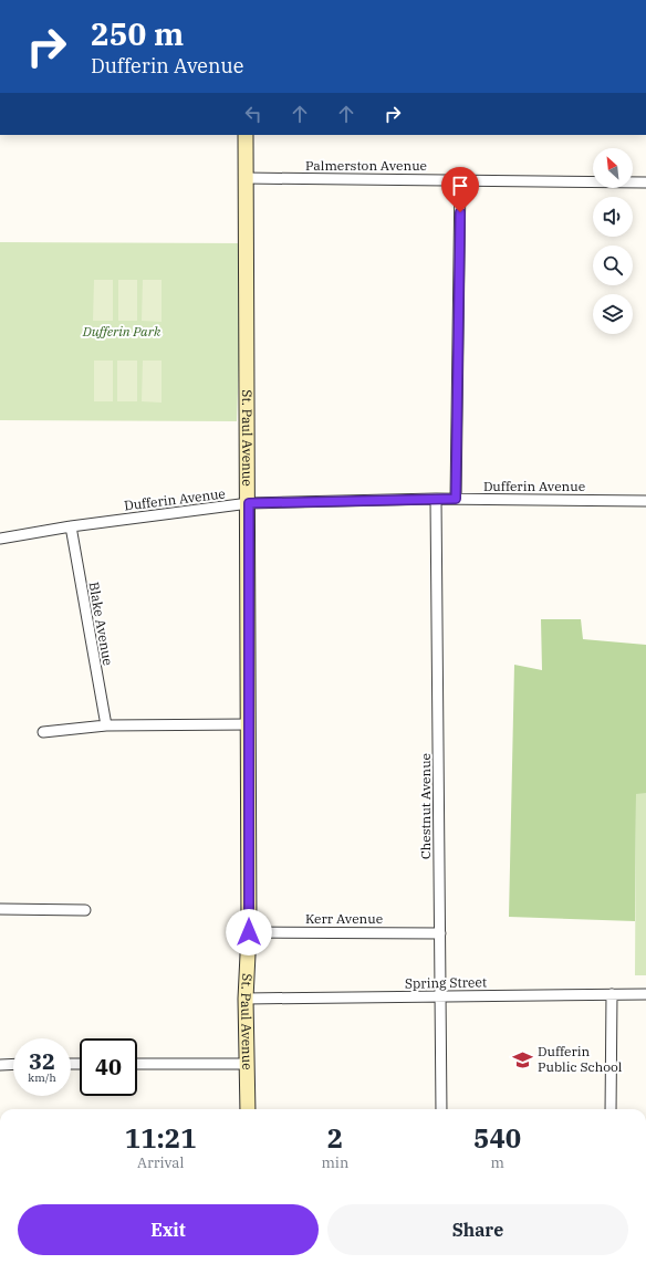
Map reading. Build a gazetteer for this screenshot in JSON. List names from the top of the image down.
{
  "streets": {
    "street": [
      "Palmerston Avenue",
      "St. Paul Avenue",
      "Dufferin Avenue",
      "Blake Avenue",
      "Chestnut Avenue",
      "Kerr Avenue",
      "Spring Street"
    ]
  },
  "crossings": [
    ["Palmerston Avenue", "St. Paul Avenue"],
    ["St. Paul Avenue", "Dufferin Avenue"],
    ["St. Paul Avenue", "Kerr Avenue"],
    ["St. Paul Avenue", "Spring Street"],
    ["Dufferin Avenue", "Blake Avenue"],
    ["Dufferin Avenue", "Chestnut Avenue"],
    ["Chestnut Avenue", "Kerr Avenue"],
    ["Chestnut Avenue", "Spring Street"]
  ],
  "parks": ["Dufferin Park"],
  "places": {
    "school or university": ["Dufferin Public School"]
  },
  "north": "top left",
  "page": {
    "turn": ["250 m", "Dufferin Avenue"],
    "speed": "32 km/h",
    "limit": "40",
    "eta": [
      "11:21",
      "Arrival",
      "2",
      "min",
      "540",
      "m"
    ],
    "buttons": ["Exit", "Share"]
  }
}
